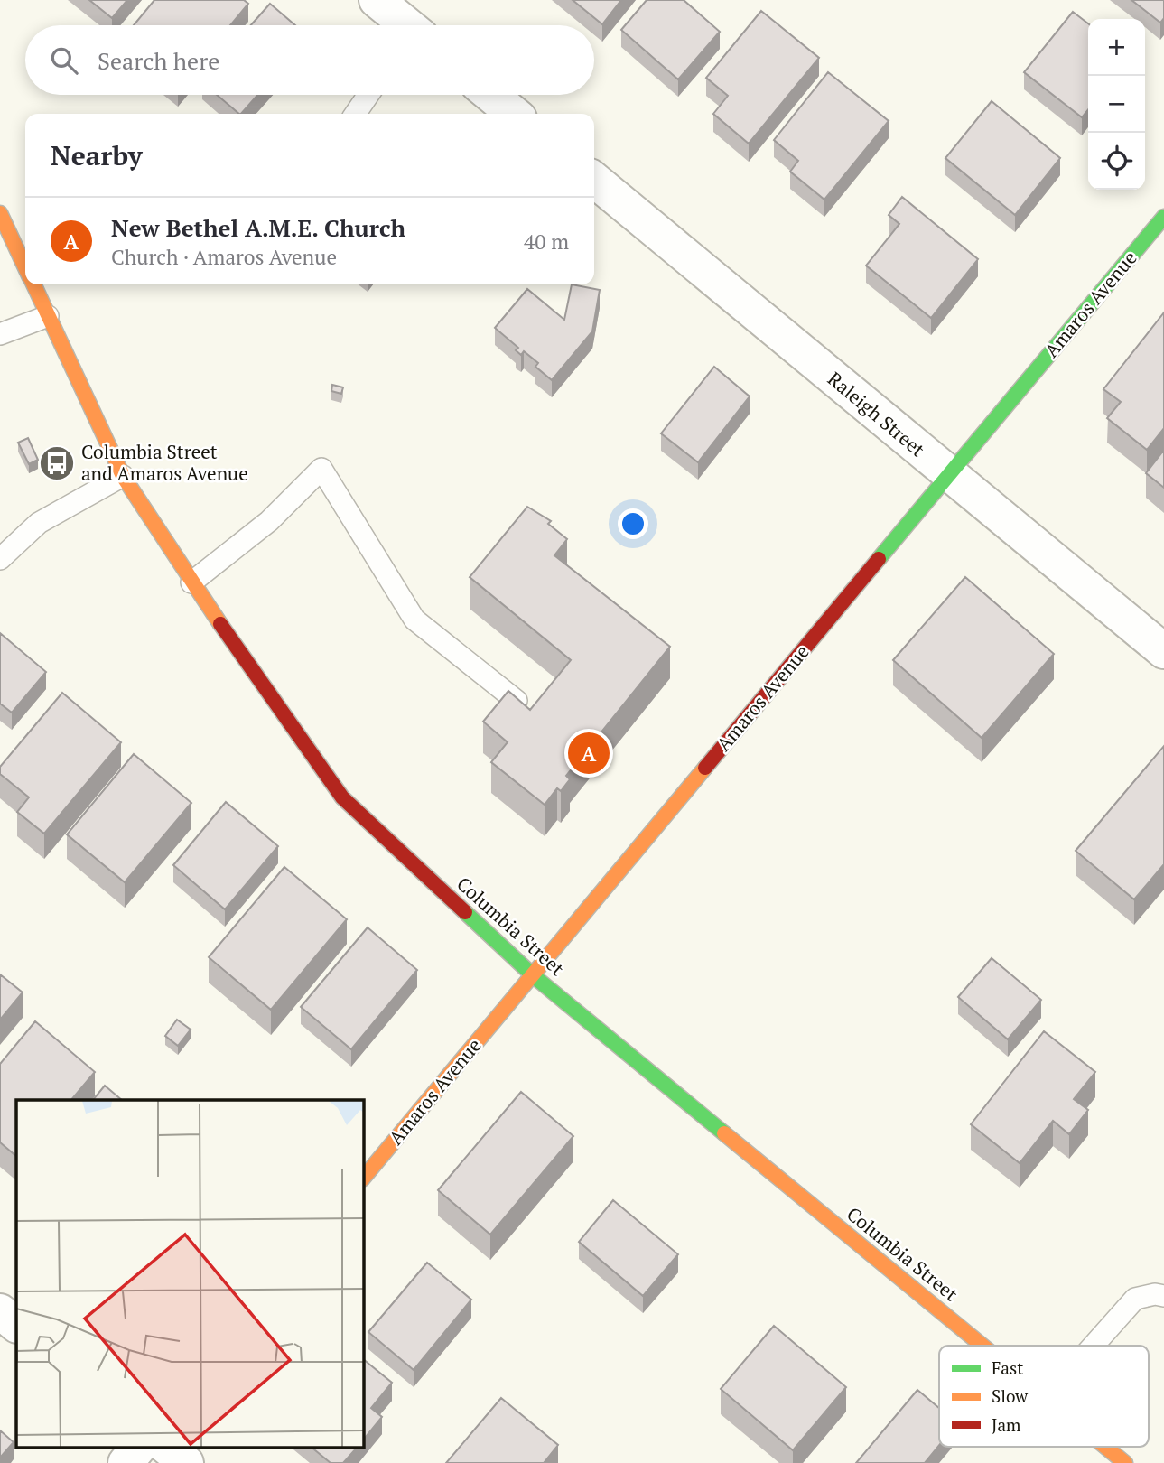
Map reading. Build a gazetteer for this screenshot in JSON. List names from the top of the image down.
{
  "streets": {
    "street": ["Amaros Avenue", "Raleigh Street", "Columbia Street"]
  },
  "crossings": [
    ["Amaros Avenue", "Raleigh Street"],
    ["Amaros Avenue", "Columbia Street"]
  ],
  "places": {
    "bus stop": ["Columbia Street and Amaros Avenue"]
  },
  "legend": ["Fast", "Slow", "Jam"],
  "page": {
    "map_buttons": ["+", "−"],
    "search": "Search here",
    "heading": "Nearby",
    "list": [
      {
        "mark": "A",
        "name": "New Bethel A.M.E. Church",
        "note": "Church · Amaros Avenue",
        "value": "40 m"
      }
    ],
    "pins": "A"
  }
}
